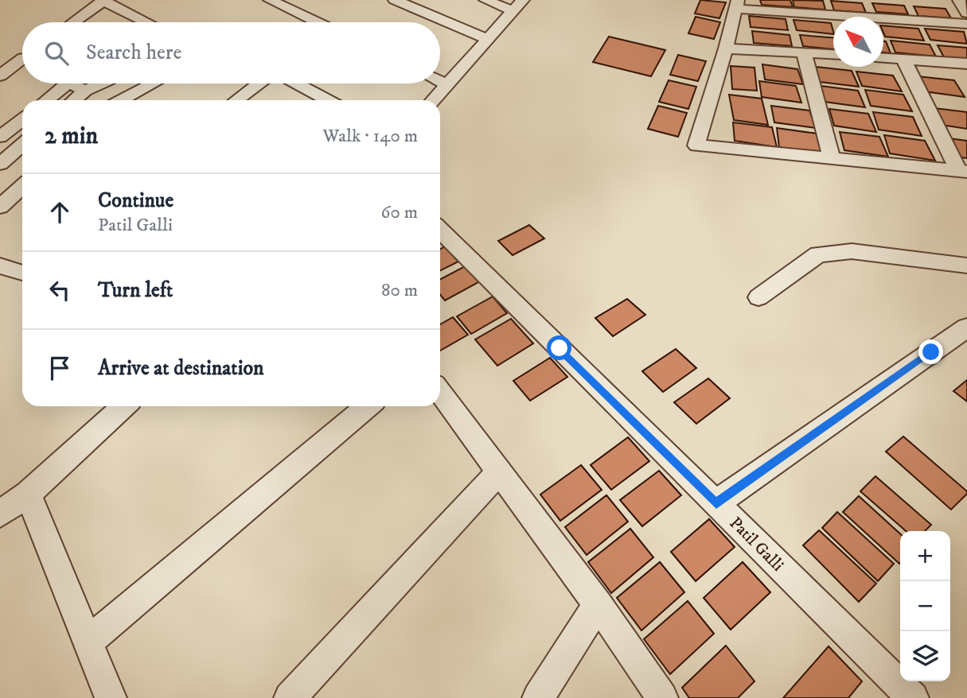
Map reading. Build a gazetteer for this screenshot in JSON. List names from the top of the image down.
{
  "streets": {
    "street": ["Patil Galli"]
  },
  "north": "top left",
  "page": {
    "search": "Search here",
    "heading": ["2 min", "Walk · 140 m"],
    "list": [
      ["Continue", "Patil Galli", "60 m"],
      ["Turn left", "80 m"],
      "Arrive at destination"
    ],
    "map_buttons": ["+", "−"]
  }
}
